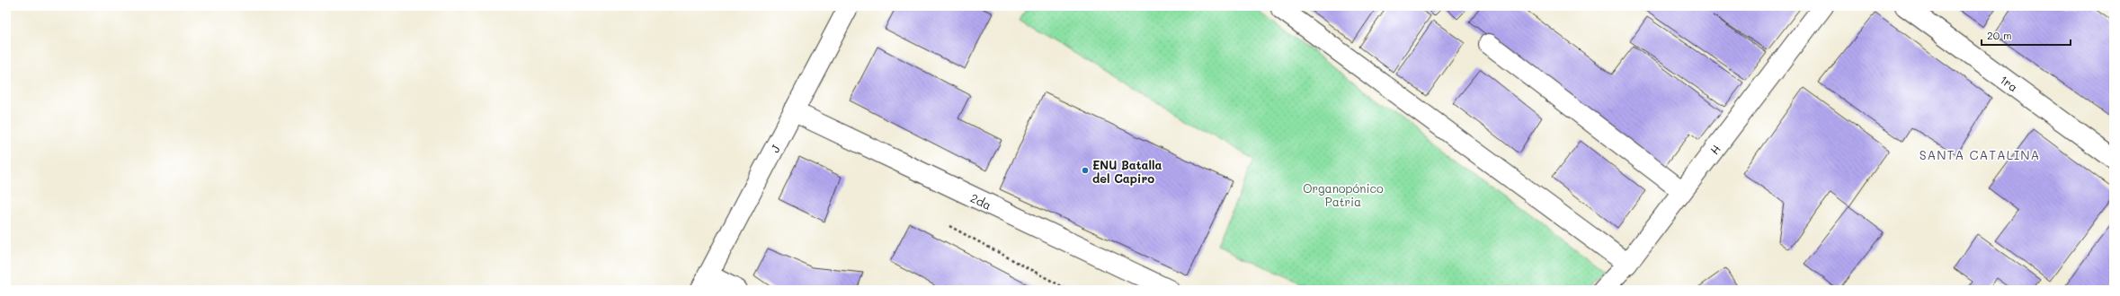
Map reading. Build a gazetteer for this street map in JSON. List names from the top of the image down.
{
  "streets": {
    "street": [
      "1ra",
      "J",
      "H",
      "2da"
    ]
  },
  "crossings": [
    ["J", "2da"]
  ],
  "districts": ["SANTA CATALINA"],
  "parks": ["Organopónico Patria"],
  "places": ["ENU Batalla del Capiro"],
  "scale_bar": "20 m"
}
